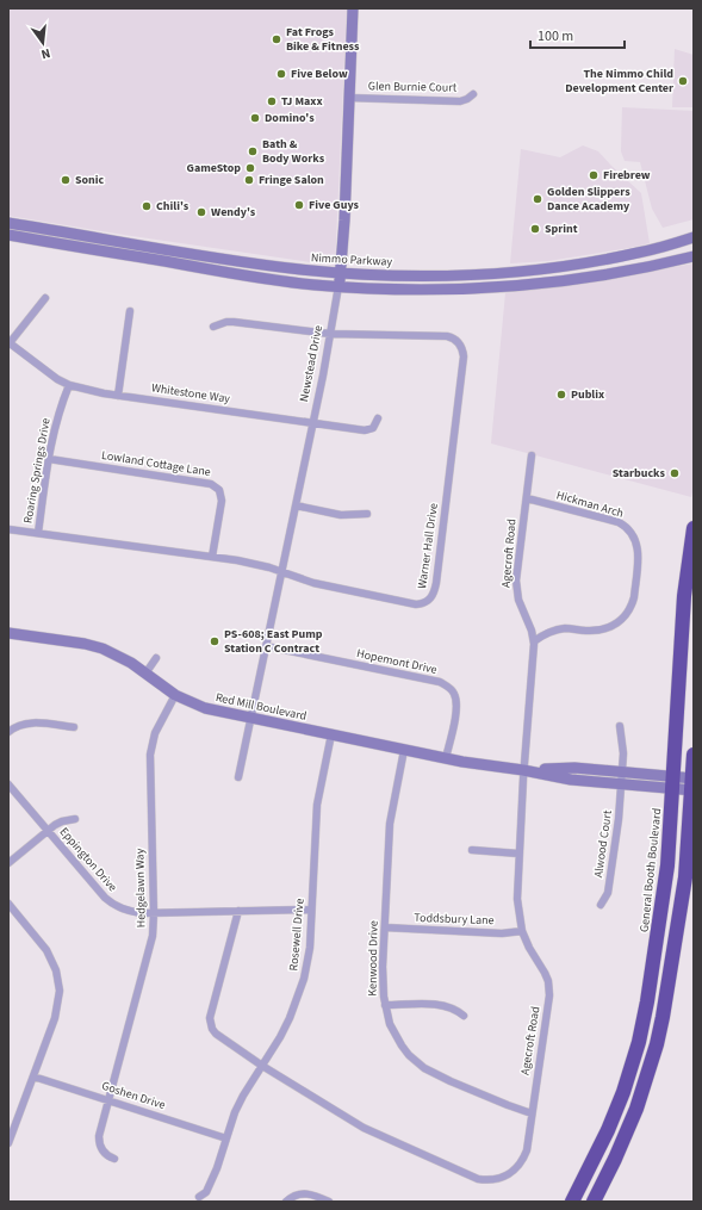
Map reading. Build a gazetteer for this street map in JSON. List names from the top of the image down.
{
  "streets": {
    "highway": ["General Booth Boulevard"],
    "main road": ["Nimmo Parkway", "Newstead Drive", "Red Mill Boulevard"],
    "street": [
      "Glen Burnie Court",
      "Whitestone Way",
      "Lowland Cottage Lane",
      "Roaring Springs Drive",
      "Hickman Arch",
      "Warner Hall Drive",
      "Agecroft Road",
      "Hopemont Drive",
      "Alwood Court",
      "Eppington Drive",
      "Hedgelawn Way",
      "Toddsbury Lane",
      "Rosewell Drive",
      "Kenwood Drive",
      "Goshen Drive"
    ]
  },
  "crossings": [
    ["Glen Burnie Court", "Newstead Drive"],
    ["Nimmo Parkway", "Newstead Drive"],
    ["Newstead Drive", "Whitestone Way"],
    ["Newstead Drive", "Warner Hall Drive"],
    ["Newstead Drive", "Hopemont Drive"],
    ["Newstead Drive", "Red Mill Boulevard"],
    ["Whitestone Way", "Roaring Springs Drive"],
    ["Lowland Cottage Lane", "Roaring Springs Drive"],
    ["Lowland Cottage Lane", "Warner Hall Drive"],
    ["Roaring Springs Drive", "Warner Hall Drive"],
    ["Hickman Arch", "Agecroft Road"],
    ["Agecroft Road", "Red Mill Boulevard"],
    ["Agecroft Road", "Eppington Drive"],
    ["Agecroft Road", "Toddsbury Lane"],
    ["Agecroft Road", "Rosewell Drive"],
    ["Agecroft Road", "Kenwood Drive"],
    ["Hopemont Drive", "Red Mill Boulevard"],
    ["Red Mill Boulevard", "Alwood Court"],
    ["Red Mill Boulevard", "General Booth Boulevard"],
    ["Red Mill Boulevard", "Hedgelawn Way"],
    ["Red Mill Boulevard", "Rosewell Drive"],
    ["Red Mill Boulevard", "Kenwood Drive"],
    ["Eppington Drive", "Hedgelawn Way"],
    ["Eppington Drive", "Rosewell Drive"],
    ["Hedgelawn Way", "Goshen Drive"],
    ["Toddsbury Lane", "Kenwood Drive"],
    ["Rosewell Drive", "Goshen Drive"]
  ],
  "places": [
    "Fat Frogs Bike & Fitness",
    "Five Below",
    "The Nimmo Child Development Center",
    "TJ Maxx",
    "Domino's",
    "Bath & Body Works",
    "GameStop",
    "Firebrew",
    "Sonic",
    "Fringe Salon",
    "Golden Slippers Dance Academy",
    "Five Guys",
    "Chili's",
    "Wendy's",
    "Sprint",
    "Publix",
    "Starbucks",
    "PS-608; East Pump Station C Contract"
  ],
  "scale_bar": "100 m",
  "north": "bottom"
}
